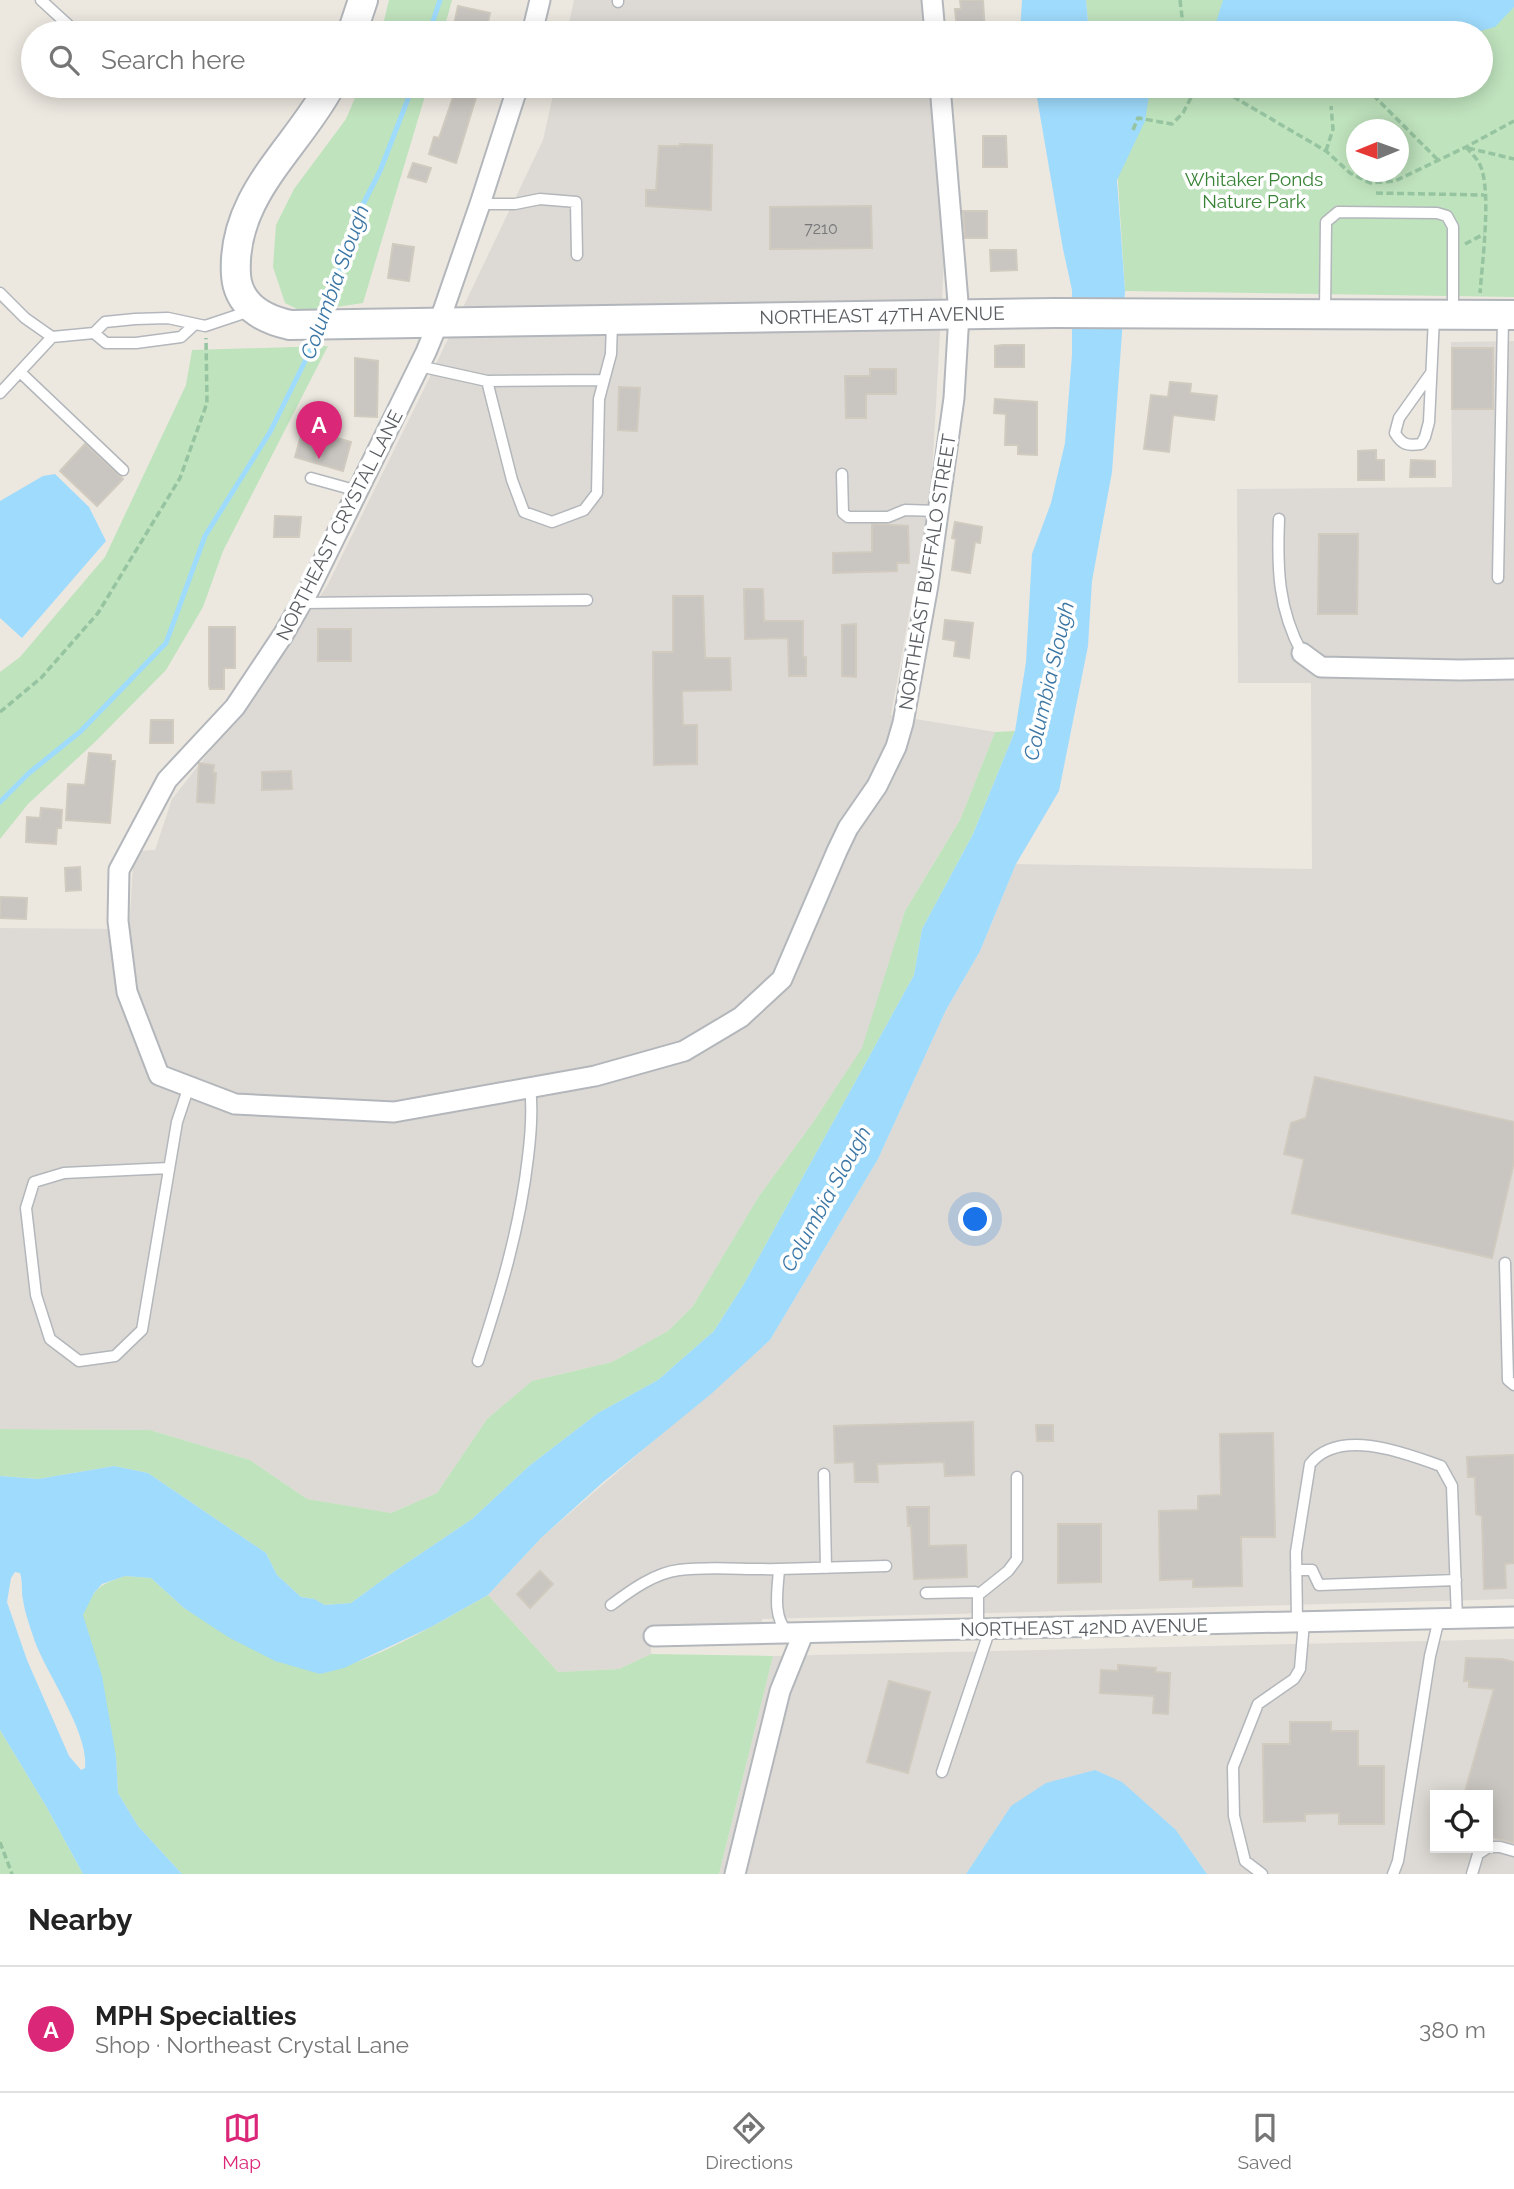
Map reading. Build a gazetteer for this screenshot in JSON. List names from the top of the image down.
{
  "streets": {
    "street": [
      "NORTHEAST 47TH AVENUE",
      "NORTHEAST CRYSTAL LANE",
      "NORTHEAST BUFFALO STREET",
      "NORTHEAST 42ND AVENUE"
    ]
  },
  "crossings": [
    ["NORTHEAST 47TH AVENUE", "NORTHEAST CRYSTAL LANE"],
    ["NORTHEAST 47TH AVENUE", "NORTHEAST BUFFALO STREET"],
    ["NORTHEAST CRYSTAL LANE", "NORTHEAST BUFFALO STREET"]
  ],
  "water": ["Columbia Slough"],
  "parks": ["Whitaker Ponds Nature Park"],
  "house_numbers": ["7210"],
  "north": "left",
  "page": {
    "search": "Search here",
    "pins": "A",
    "heading": "Nearby",
    "list": [
      {
        "mark": "A",
        "name": "MPH Specialties",
        "note": "Shop · Northeast Crystal Lane",
        "value": "380 m"
      }
    ],
    "nav": ["Map", "Directions", "Saved"]
  }
}
